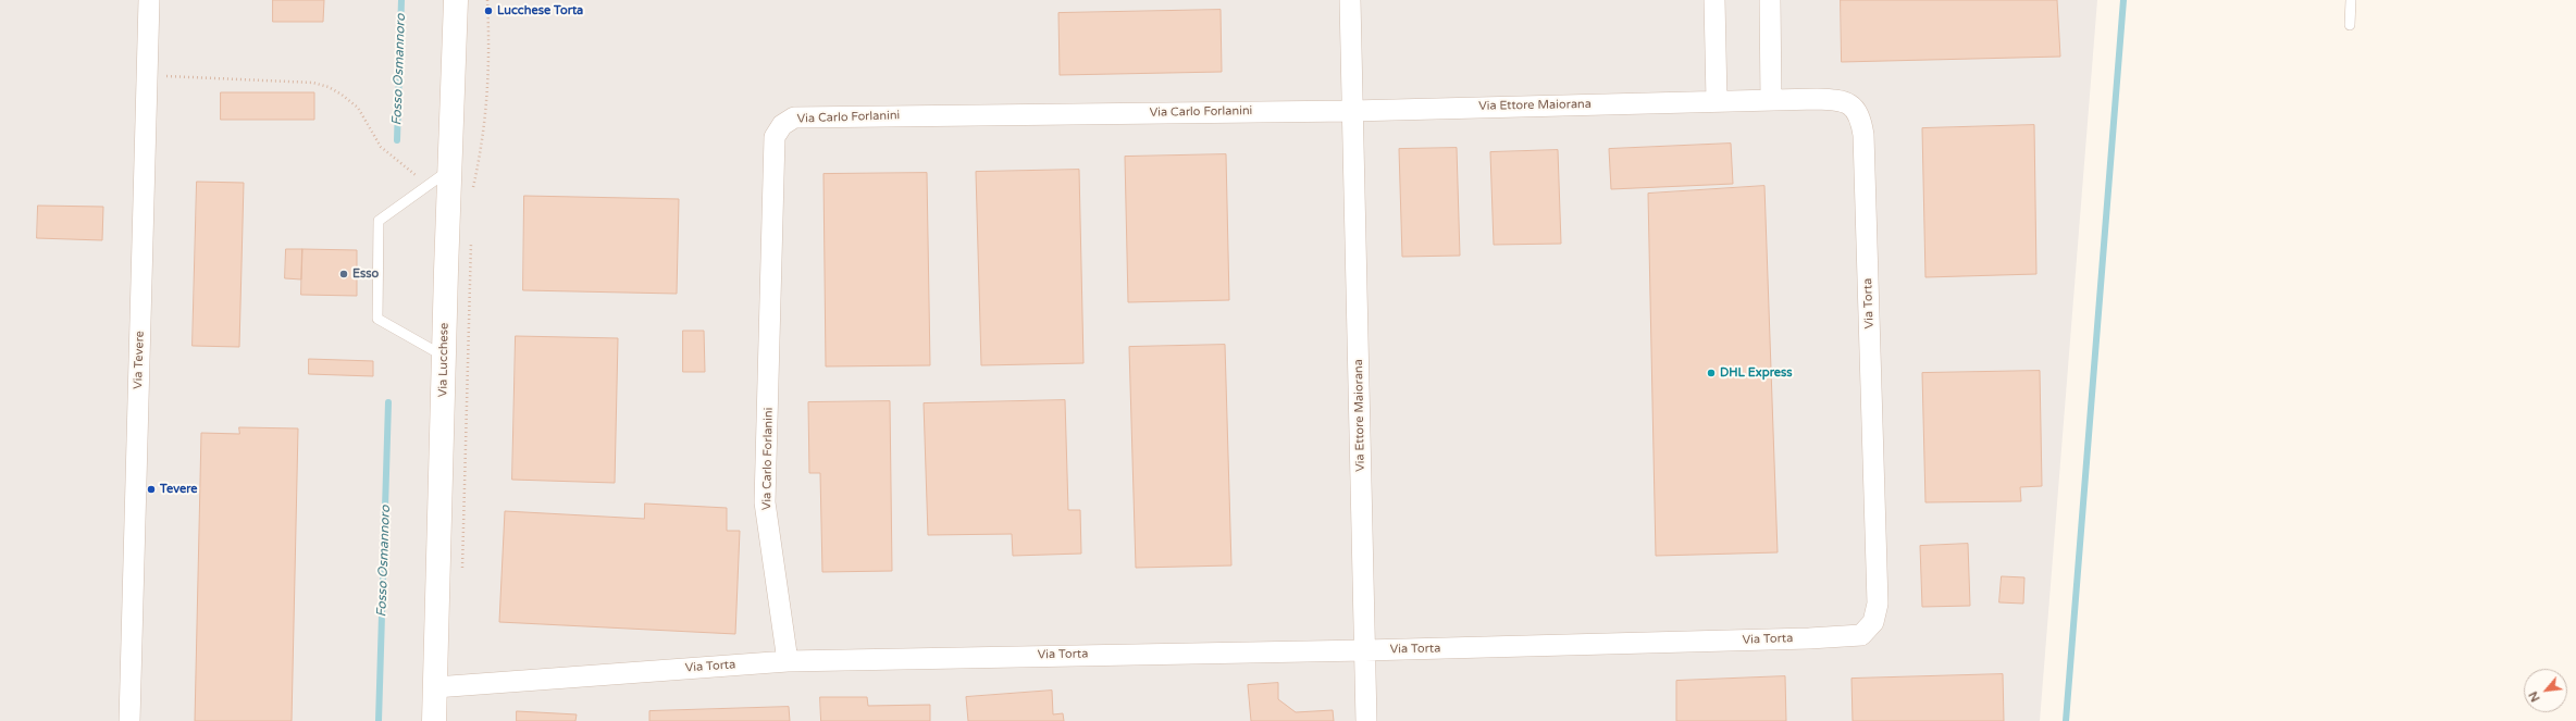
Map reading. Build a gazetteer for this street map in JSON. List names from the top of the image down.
{
  "streets": {
    "main road": ["Via Lucchese"],
    "street": [
      "Via Ettore Maiorana",
      "Via Carlo Forlanini",
      "Via Torta",
      "Via Tevere"
    ]
  },
  "crossings": [
    ["Via Ettore Maiorana", "Via Carlo Forlanini"],
    ["Via Ettore Maiorana", "Via Torta"],
    ["Via Carlo Forlanini", "Via Torta"],
    ["Via Torta", "Via Lucchese"]
  ],
  "water": ["Fosso Osmannoro"],
  "places": [
    "Lucchese Torta",
    "Esso",
    "DHL Express",
    "Tevere"
  ],
  "north": "bottom left"
}
